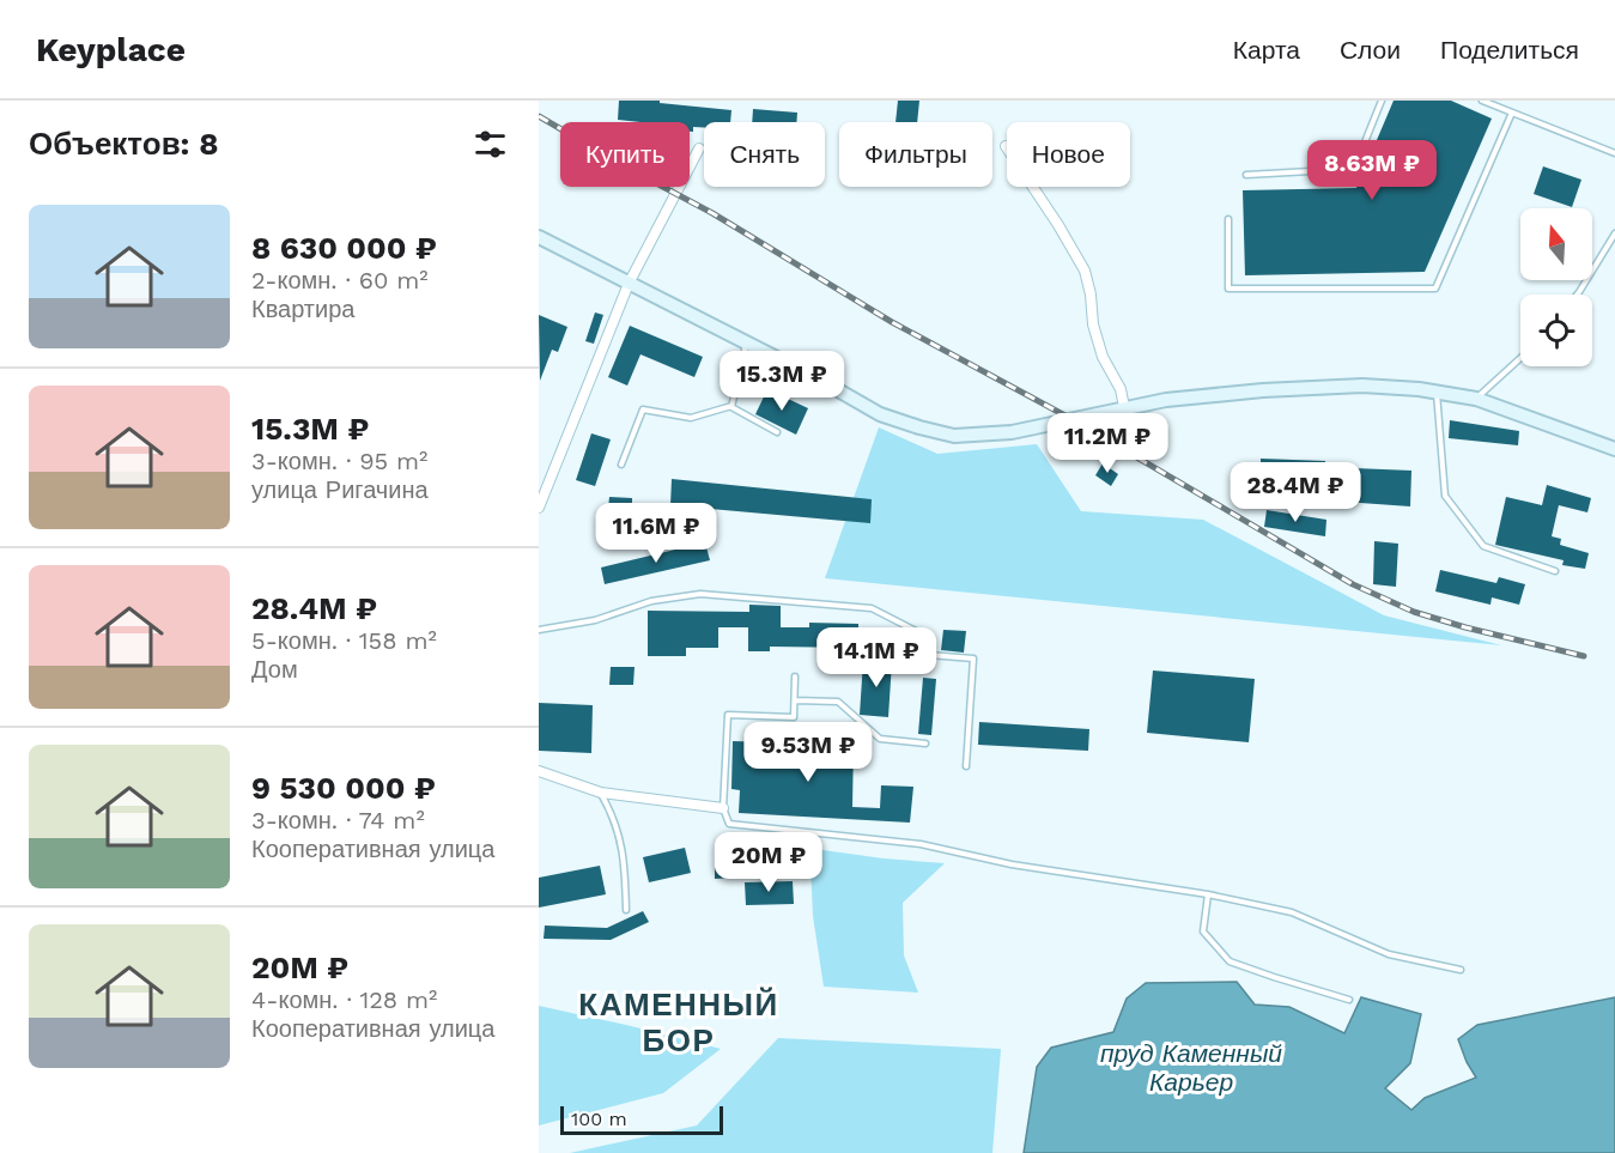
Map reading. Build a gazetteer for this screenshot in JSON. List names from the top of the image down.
{
  "districts": ["КАМЕННЫЙ БОР"],
  "water": ["пруд Каменный Карьер"],
  "scale_bar": "100 m",
  "north": "top",
  "page": {
    "header": "Keyplace",
    "nav": ["Карта", "Слои", "Поделиться"],
    "heading": "Объектов: 8",
    "chip": [
      "Купить",
      "Снять",
      "Фильтры",
      "Новое"
    ],
    "price": [
      "8.63M ₽",
      "15.3M ₽",
      "11.2M ₽",
      "28.4M ₽",
      "11.6M ₽",
      "14.1M ₽",
      "9.53M ₽",
      "20M ₽"
    ],
    "list": [
      {
        "name": "8 630 000 ₽",
        "note": "2-комн. · 60 m² · Квартира"
      },
      {
        "name": "15.3M ₽",
        "note": "3-комн. · 95 m² · улица Ригачина"
      },
      {
        "name": "28.4M ₽",
        "note": "5-комн. · 158 m² · Дом"
      },
      {
        "name": "9 530 000 ₽",
        "note": "3-комн. · 74 m² · Кооперативная улица"
      },
      {
        "name": "20M ₽",
        "note": "4-комн. · 128 m² · Кооперативная улица"
      }
    ],
    "scale": "100 m"
  }
}
